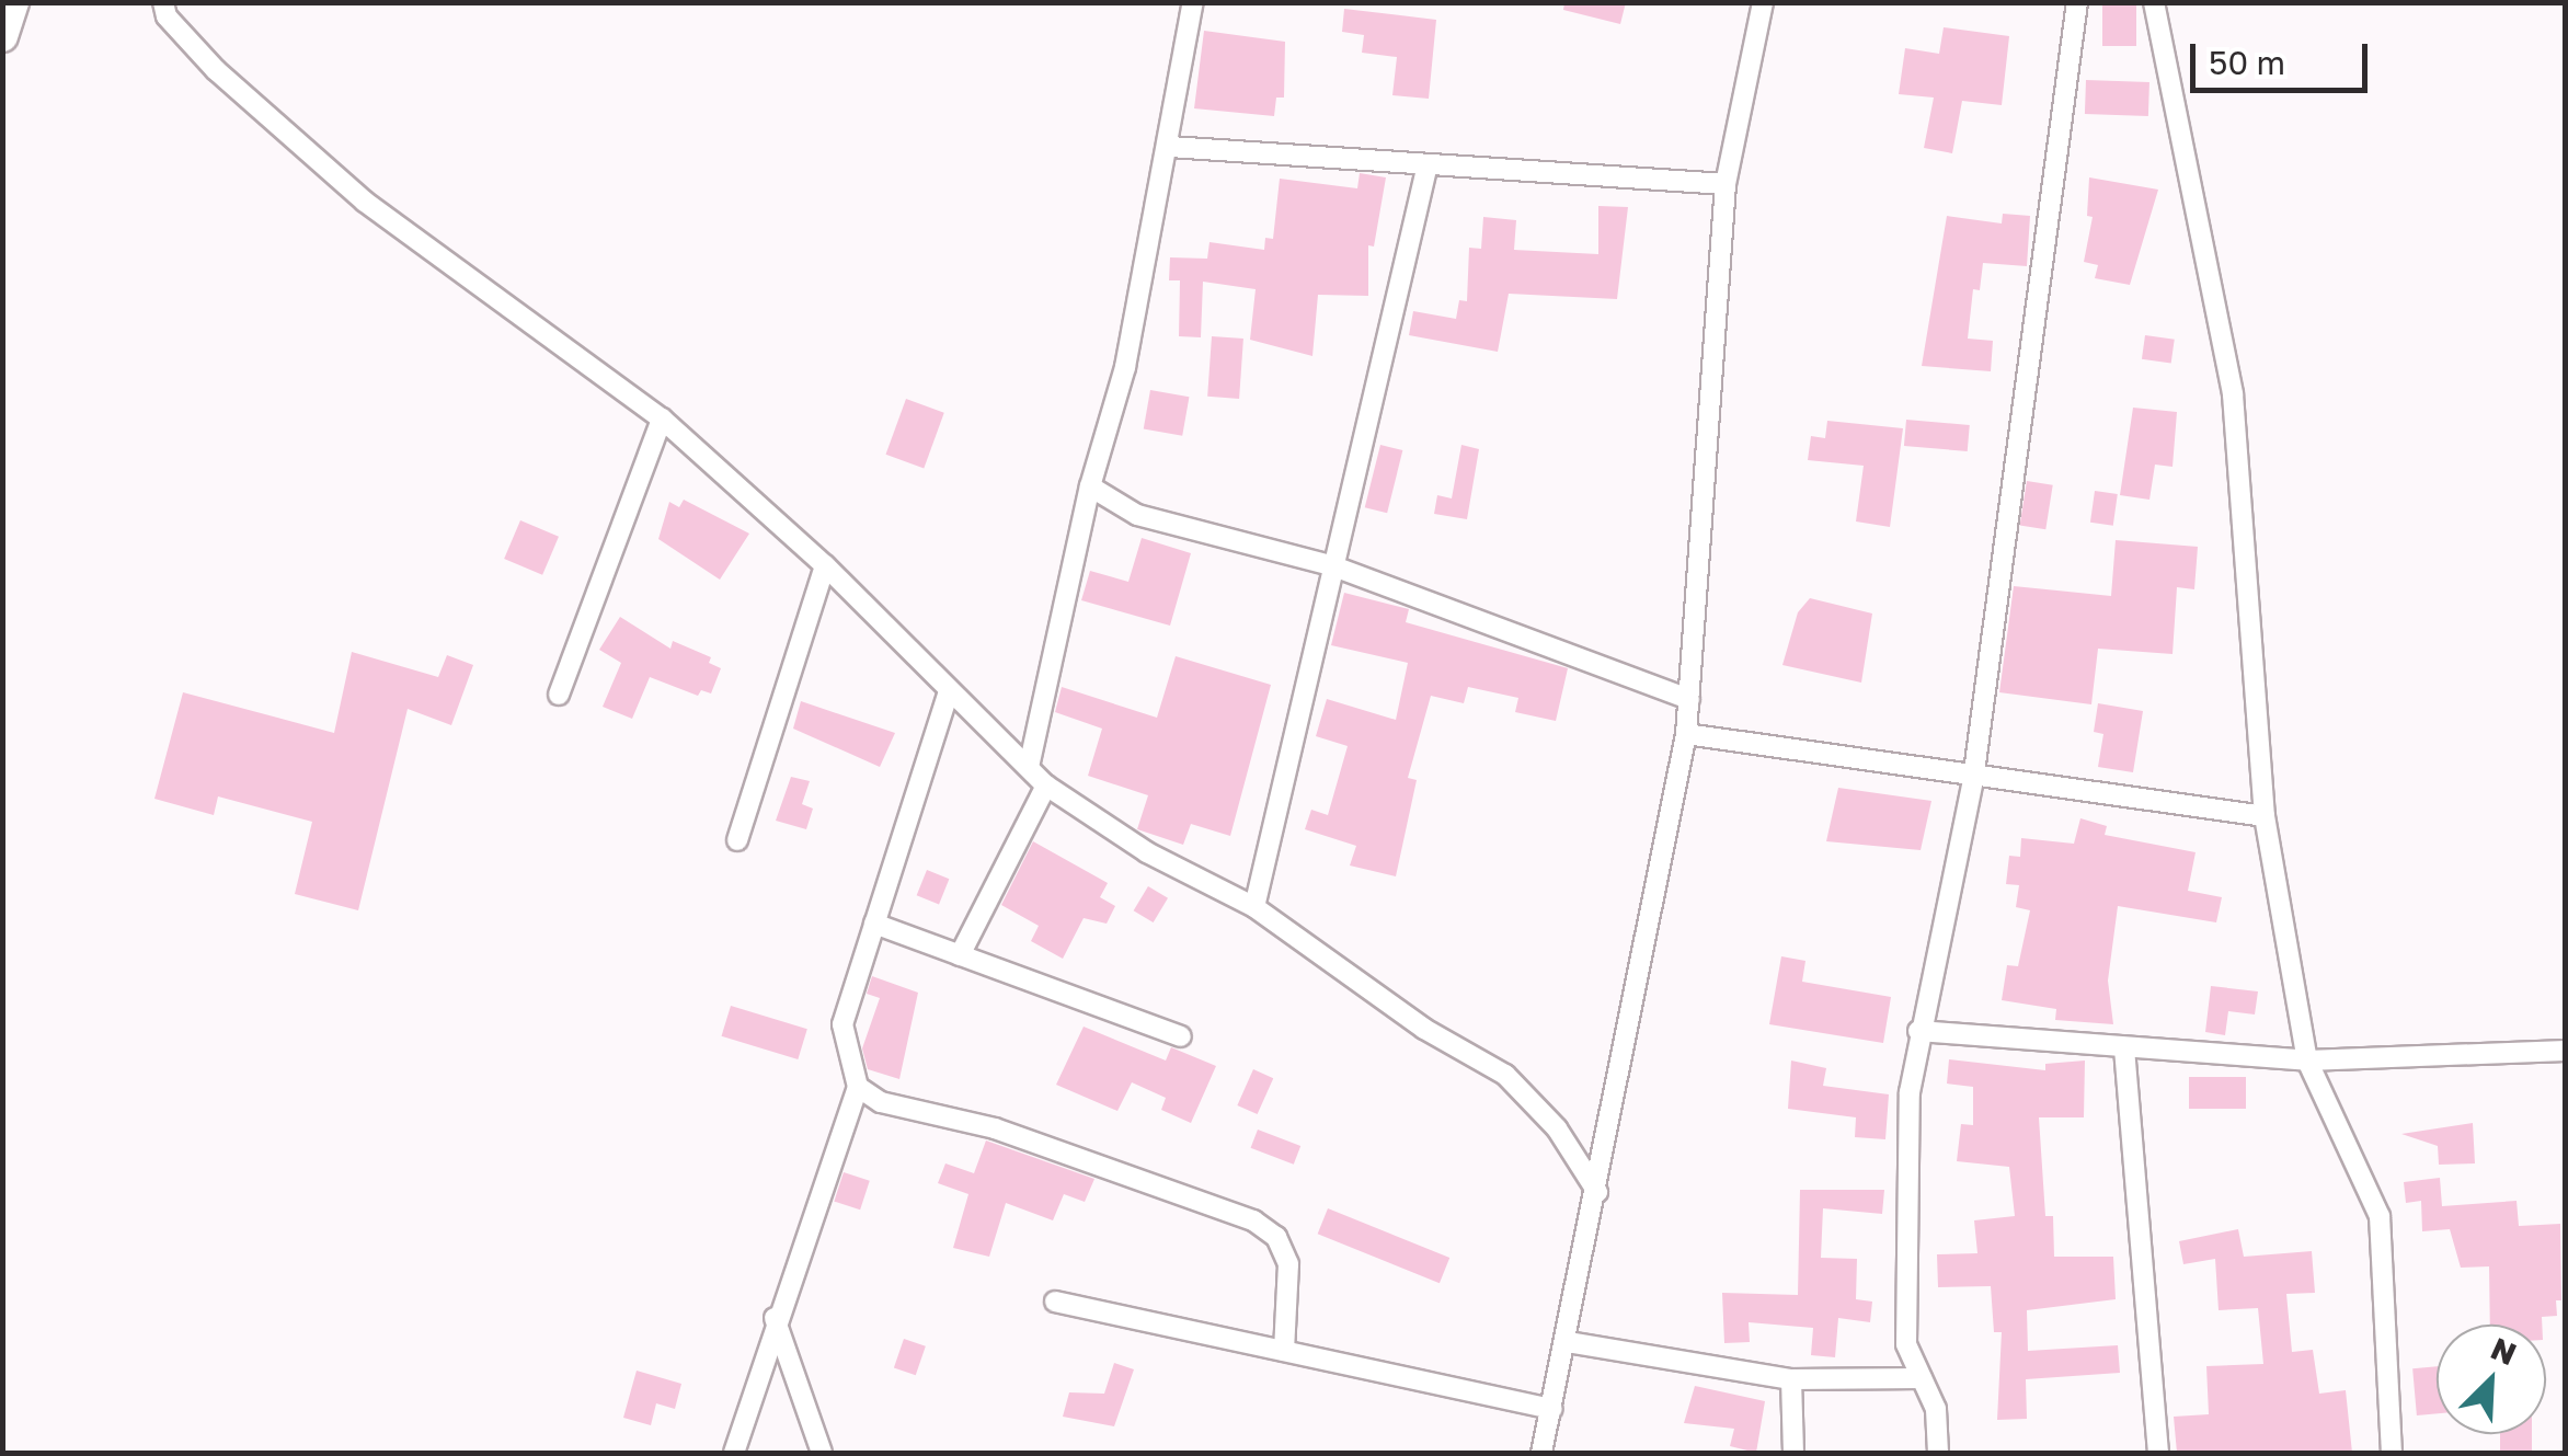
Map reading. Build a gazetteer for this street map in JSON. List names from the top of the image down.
{
  "scale_bar": "50 m",
  "north": "top right"
}
